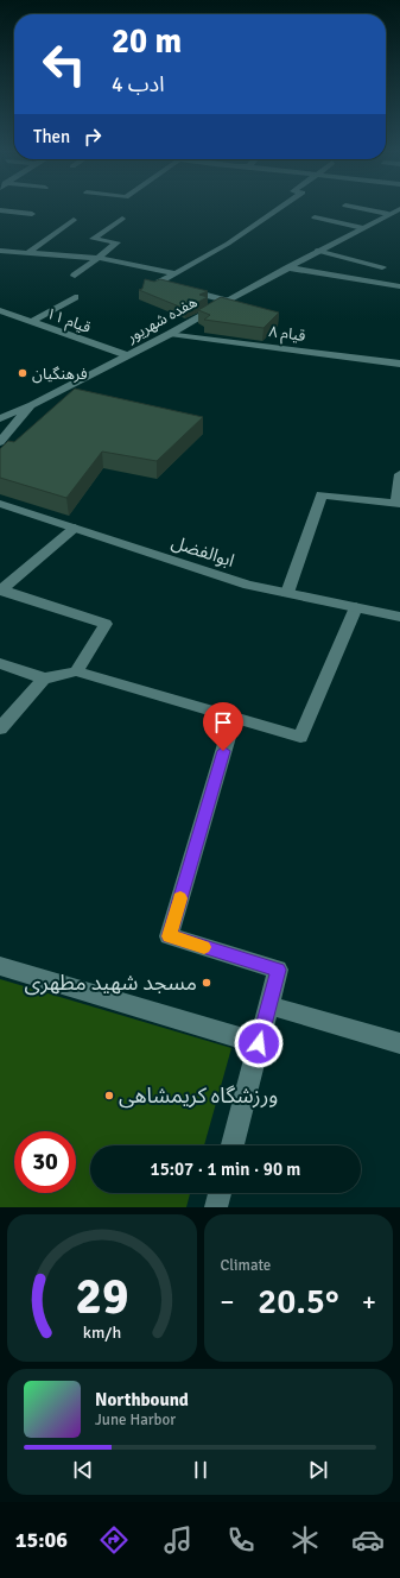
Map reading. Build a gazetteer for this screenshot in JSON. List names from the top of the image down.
{
  "streets": {
    "street": [
      "هفده شهریور",
      "قیام ۱۱",
      "قیام ۸",
      "ابوالفضل"
    ]
  },
  "crossings": [
    ["هفده شهریور", "قیام ۱۱"],
    ["هفده شهریور", "قیام ۸"]
  ],
  "places": ["فرهنگیان", "مسجد شهید مطهری", "ورزشگاه کریمشاهی"],
  "page": {
    "turn": ["20 m", "ادب 4"],
    "then": "Then",
    "limit": "30",
    "trip": "15:07 · 1 min · 90 m",
    "tile": "Climate",
    "heat": ["−", "20.5°", "+"],
    "song": ["Northbound", "June Harbor"],
    "tabs": "15:06",
    "gauge": ["29", "km/h"]
  }
}
